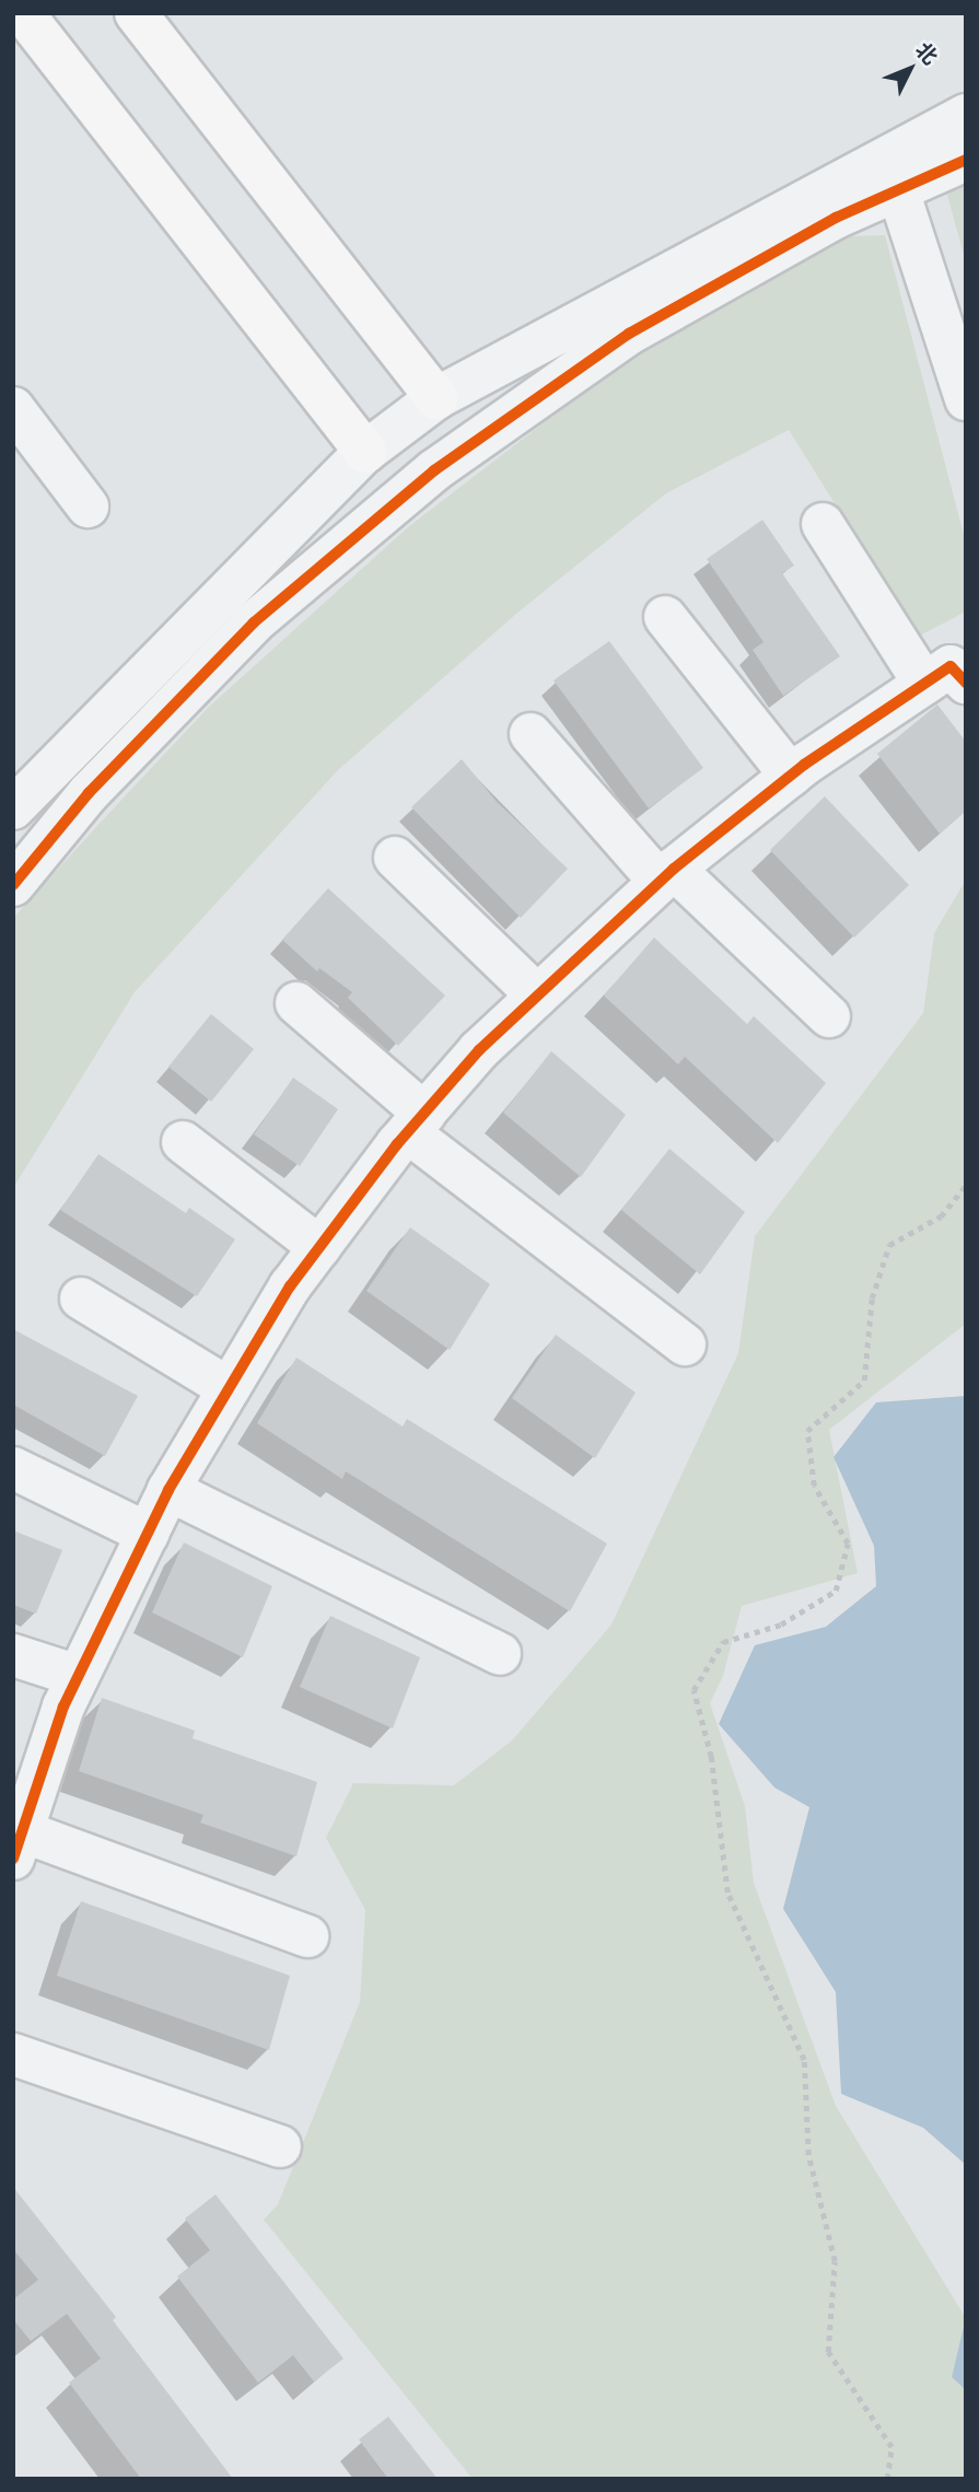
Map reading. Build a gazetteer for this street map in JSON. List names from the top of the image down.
{
  "north": "top right"
}
